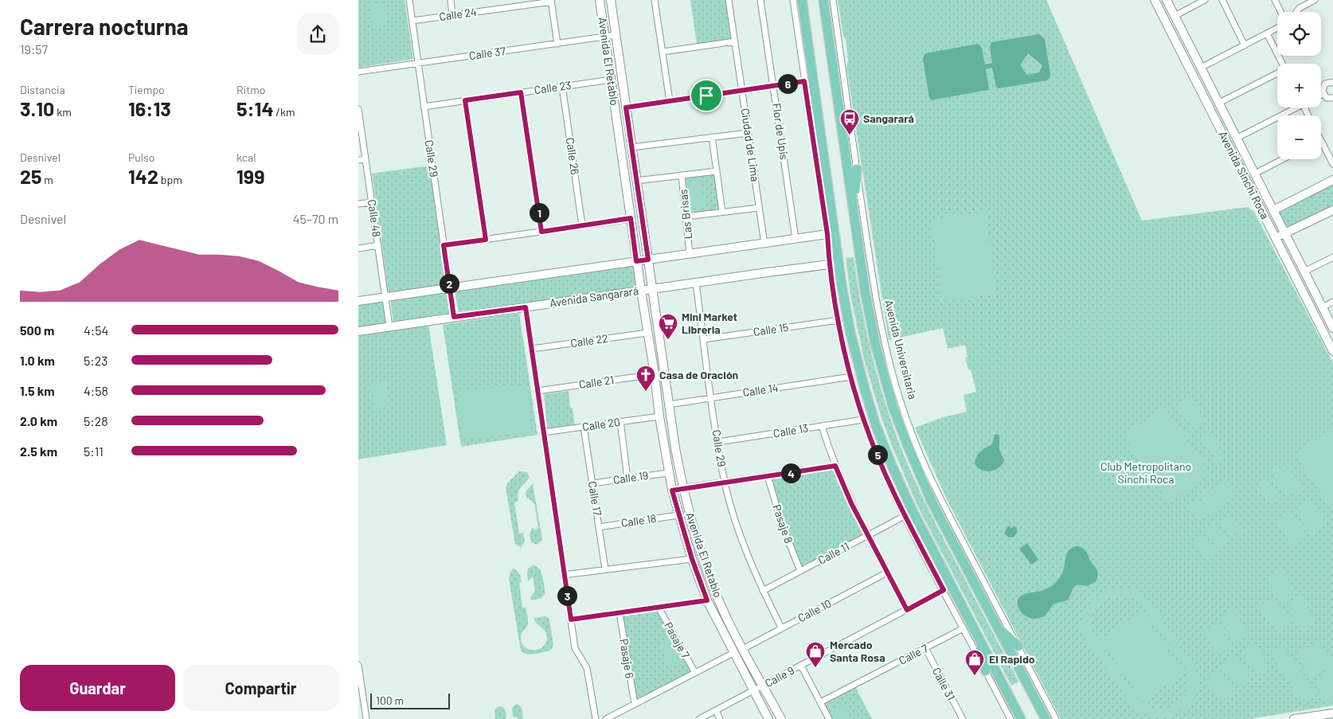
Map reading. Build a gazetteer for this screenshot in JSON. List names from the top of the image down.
{
  "streets": {
    "main road": [
      "Avenida El Retablo",
      "Avenida Sinchi Roca",
      "Avenida Sangarará",
      "Avenida Universitaria"
    ],
    "street": [
      "Calle 24",
      "Calle 37",
      "Calle 23",
      "Flor de Upis",
      "Ciudad de Lima",
      "Calle 26",
      "Calle 29",
      "Las Brisas",
      "Calle 48",
      "Calle 15",
      "Calle 22",
      "Calle 21",
      "Calle 14",
      "Calle 20",
      "Calle 13",
      "Calle 19",
      "Calle 17",
      "Calle 18",
      "Pasaje 8",
      "Calle 11",
      "Calle 10",
      "Pasaje 7",
      "Calle 7",
      "Pasaje 6",
      "Calle 9",
      "Calle 31"
    ]
  },
  "crossings": [
    ["Calle 24", "Calle 29"],
    ["Calle 37", "Avenida El Retablo"],
    ["Calle 37", "Calle 29"],
    ["Avenida El Retablo", "Calle 23"],
    ["Avenida El Retablo", "Avenida Sangarará"],
    ["Avenida El Retablo", "Calle 22"],
    ["Avenida El Retablo", "Calle 21"],
    ["Avenida El Retablo", "Calle 14"],
    ["Avenida El Retablo", "Calle 20"],
    ["Avenida El Retablo", "Calle 19"],
    ["Avenida El Retablo", "Calle 18"],
    ["Avenida El Retablo", "Calle 10"],
    ["Avenida El Retablo", "Calle 9"],
    ["Calle 23", "Calle 26"],
    ["Calle 23", "Calle 29"],
    ["Calle 29", "Avenida Sangarará"],
    ["Calle 29", "Calle 15"],
    ["Calle 29", "Calle 14"],
    ["Calle 29", "Calle 13"],
    ["Calle 29", "Calle 11"],
    ["Calle 29", "Calle 10"],
    ["Calle 48", "Avenida Sangarará"],
    ["Calle 20", "Calle 17"],
    ["Calle 19", "Calle 17"],
    ["Calle 17", "Calle 18"],
    ["Pasaje 8", "Calle 11"],
    ["Calle 7", "Calle 31"]
  ],
  "parks": ["Club Metropolitano Sinchi Roca"],
  "places": {
    "bus stop": ["Sangarará"],
    "supermarket": ["Mini Market Libreria"],
    "church": ["Casa de Oración"],
    "shop": ["Mercado Santa Rosa", "El Rapido"]
  },
  "scale_bar": "100 m",
  "page": {
    "heading": ["Carrera nocturna", "19:57"],
    "map_buttons": ["+", "−"],
    "stats": [
      ["Distancia", "3.10 km"],
      ["Tiempo", "16:13"],
      ["Ritmo", "5:14 /km"],
      ["Desnivel", "25 m"],
      ["Pulso", "142 bpm"],
      ["kcal", "199"]
    ],
    "pins": [
      "6",
      "1",
      "2",
      "5",
      "4",
      "3"
    ],
    "chart": ["Desnivel", "45–70 m"],
    "list": [
      {
        "name": "500 m",
        "note": "4:54"
      },
      {
        "name": "1.0 km",
        "note": "5:23"
      },
      {
        "name": "1.5 km",
        "note": "4:58"
      },
      {
        "name": "2.0 km",
        "note": "5:28"
      },
      {
        "name": "2.5 km",
        "note": "5:11"
      }
    ],
    "buttons": ["Guardar", "Compartir"],
    "scale": "100 m"
  }
}
